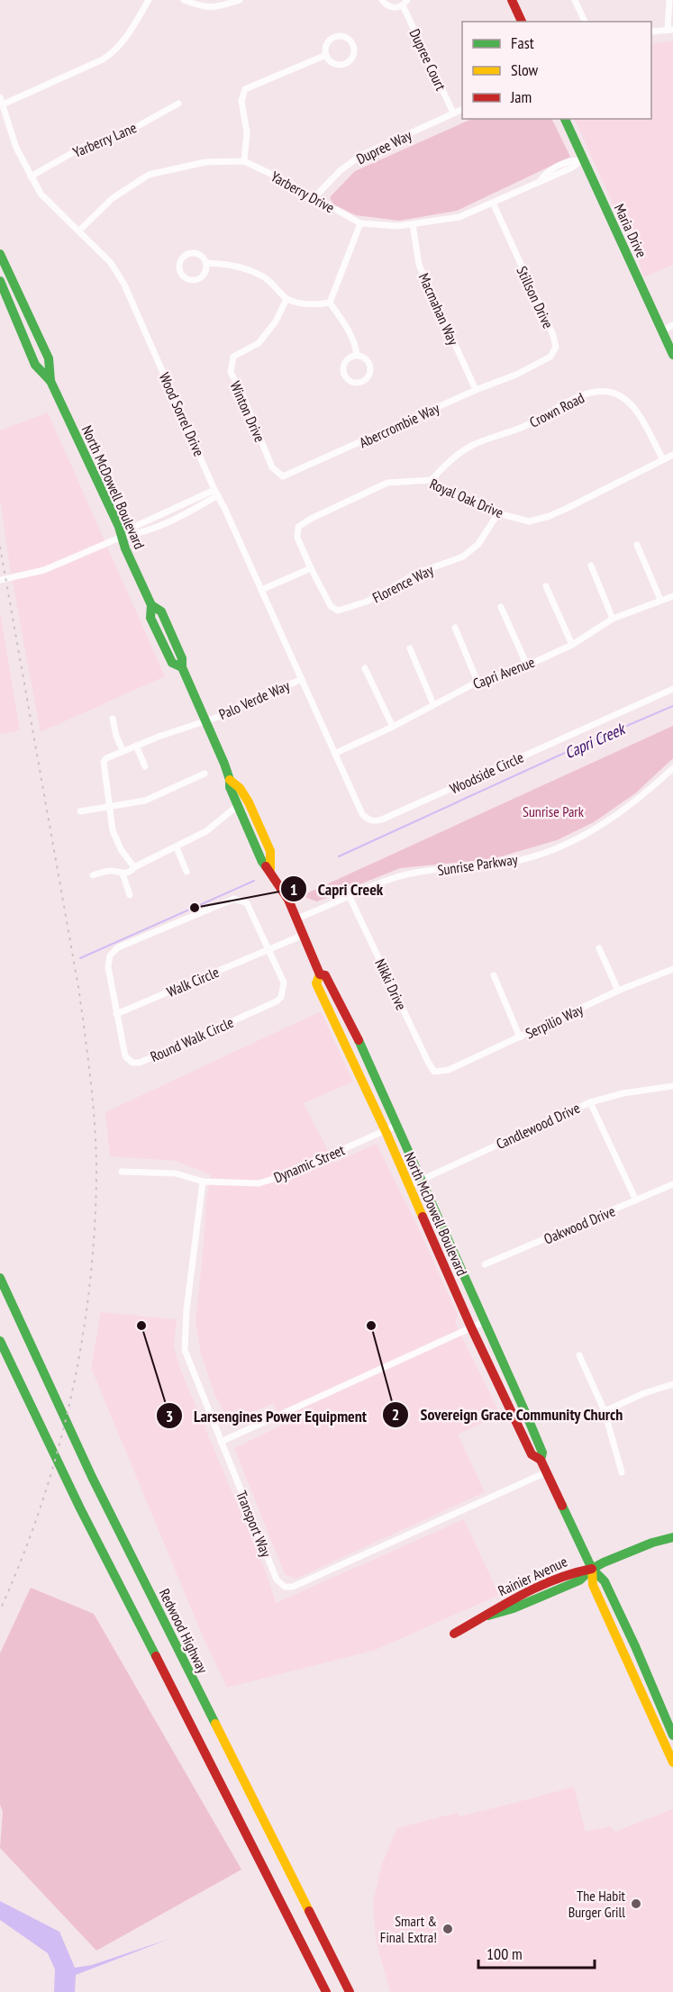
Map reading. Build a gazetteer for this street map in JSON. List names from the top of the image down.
{
  "streets": {
    "main road": [
      "Maria Drive",
      "North McDowell Boulevard",
      "Rainier Avenue",
      "Redwood Highway"
    ],
    "street": [
      "Dupree Court",
      "Yarberry Lane",
      "Dupree Way",
      "Yarberry Drive",
      "Stillson Drive",
      "Macmahan Way",
      "Crown Road",
      "Winton Drive",
      "Wood Sorrel Drive",
      "Abercrombie Way",
      "Royal Oak Drive",
      "Florence Way",
      "Capri Avenue",
      "Palo Verde Way",
      "Woodside Circle",
      "Sunrise Parkway",
      "Walk Circle",
      "Nikki Drive",
      "Serpilio Way",
      "Round Walk Circle",
      "Candlewood Drive",
      "Dynamic Street",
      "Oakwood Drive",
      "Transport Way"
    ]
  },
  "crossings": [
    ["Dupree Court", "Dupree Way"],
    ["Yarberry Lane", "Wood Sorrel Drive"],
    ["Dupree Way", "Yarberry Drive"],
    ["Yarberry Drive", "Maria Drive"],
    ["Yarberry Drive", "Stillson Drive"],
    ["Yarberry Drive", "Macmahan Way"],
    ["Yarberry Drive", "Wood Sorrel Drive"],
    ["Stillson Drive", "Abercrombie Way"],
    ["Macmahan Way", "Abercrombie Way"],
    ["Crown Road", "Royal Oak Drive"],
    ["Winton Drive", "Abercrombie Way"],
    ["Wood Sorrel Drive", "Capri Avenue"],
    ["Wood Sorrel Drive", "Palo Verde Way"],
    ["Wood Sorrel Drive", "Woodside Circle"],
    ["North McDowell Boulevard", "Palo Verde Way"],
    ["North McDowell Boulevard", "Sunrise Parkway"],
    ["North McDowell Boulevard", "Candlewood Drive"],
    ["North McDowell Boulevard", "Dynamic Street"],
    ["North McDowell Boulevard", "Transport Way"],
    ["North McDowell Boulevard", "Rainier Avenue"],
    ["Royal Oak Drive", "Florence Way"],
    ["Capri Avenue", "Woodside Circle"],
    ["Sunrise Parkway", "Nikki Drive"],
    ["Walk Circle", "Round Walk Circle"],
    ["Nikki Drive", "Serpilio Way"],
    ["Dynamic Street", "Transport Way"]
  ],
  "water": ["Capri Creek"],
  "parks": ["Sunrise Park"],
  "places": [
    "Capri Creek",
    "Larsengines Power Equipment",
    "Sovereign Grace Community Church",
    "The Habit Burger Grill",
    "Smart & Final Extra!"
  ],
  "legend": ["Fast", "Slow", "Jam"],
  "scale_bar": "100 m"
}
